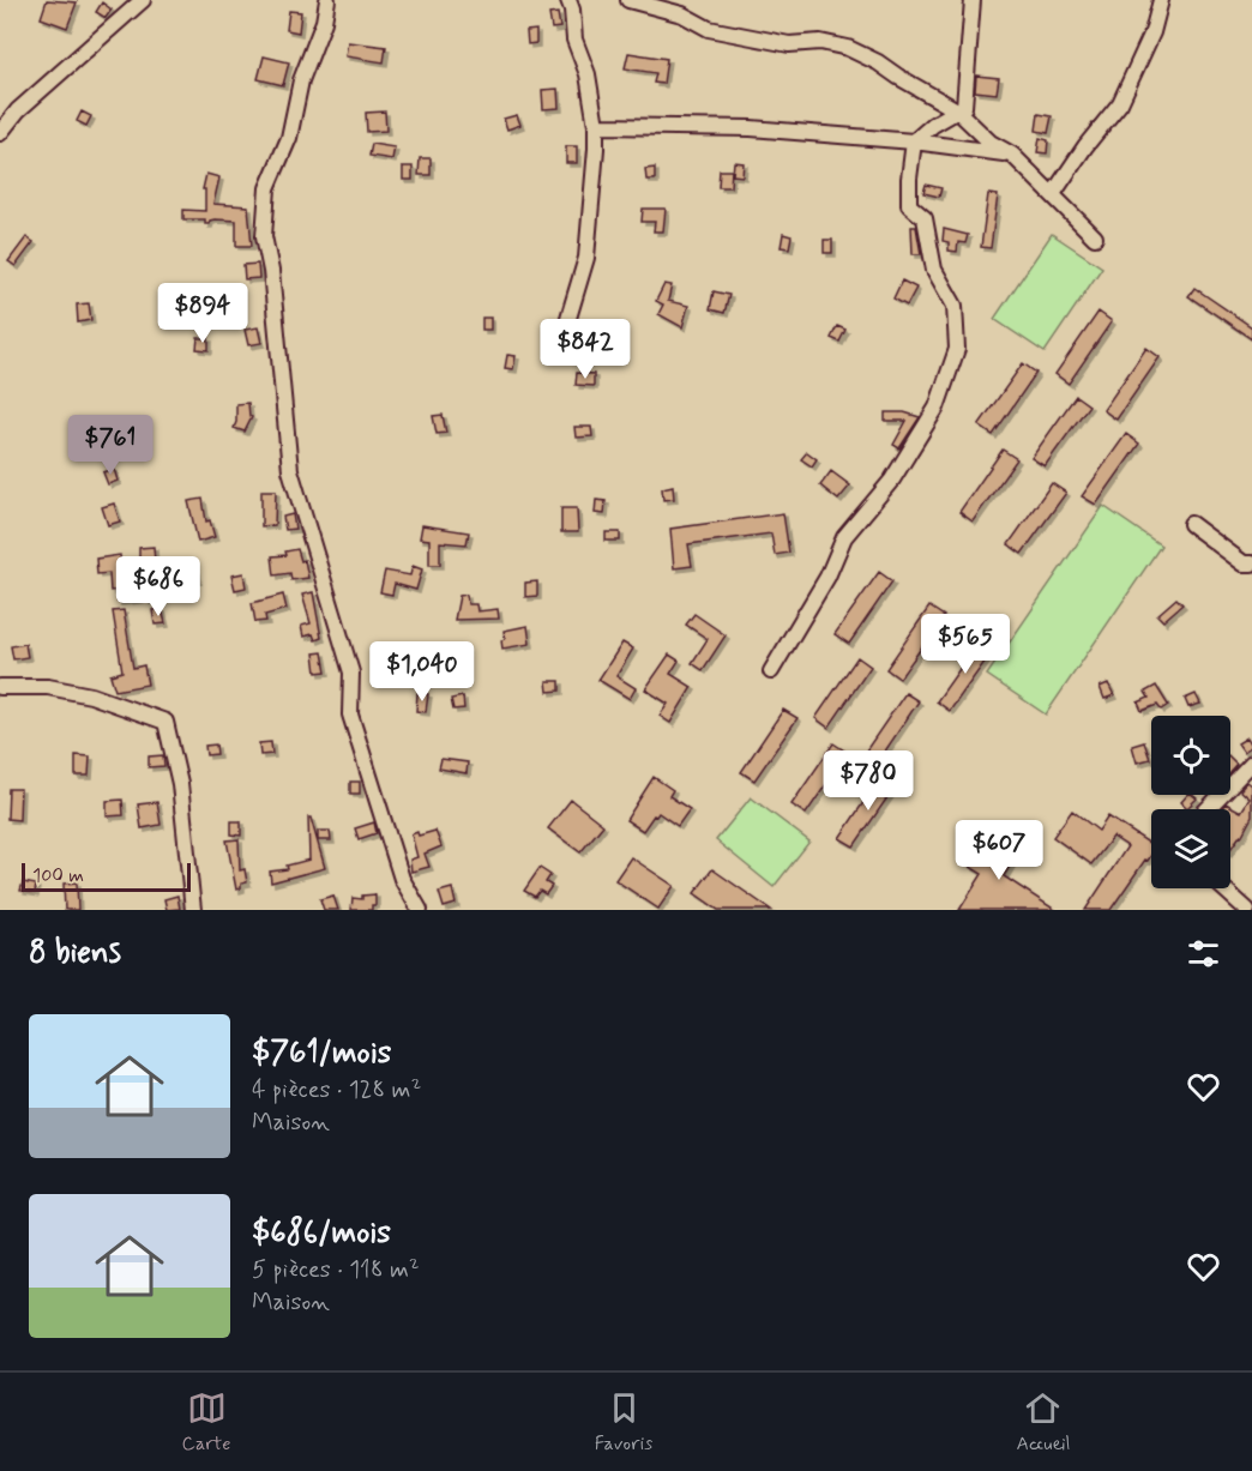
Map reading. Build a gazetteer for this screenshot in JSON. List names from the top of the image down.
{
  "scale_bar": "100 m",
  "page": {
    "price": [
      "$894",
      "$842",
      "$761",
      "$686",
      "$565",
      "$1,040",
      "$780",
      "$607"
    ],
    "scale": "100 m",
    "heading": "8 biens",
    "list": [
      {
        "name": "$761/mois",
        "note": "4 pièces · 128 m² · Maison"
      },
      {
        "name": "$686/mois",
        "note": "5 pièces · 118 m² · Maison"
      }
    ],
    "tabs": ["Carte", "Favoris", "Accueil"]
  }
}
